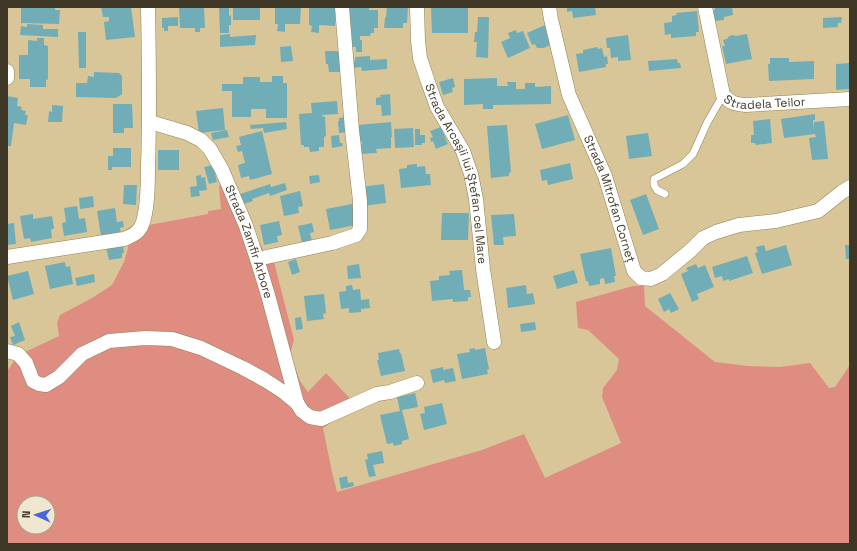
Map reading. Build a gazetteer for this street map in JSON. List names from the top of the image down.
{
  "streets": {
    "street": [
      "Stradela Teilor",
      "Strada Arcașii lui Ștefan cel Mare",
      "Strada Mitrofan Corneț",
      "Strada Zamfir Arbore"
    ]
  },
  "north": "left"
}
